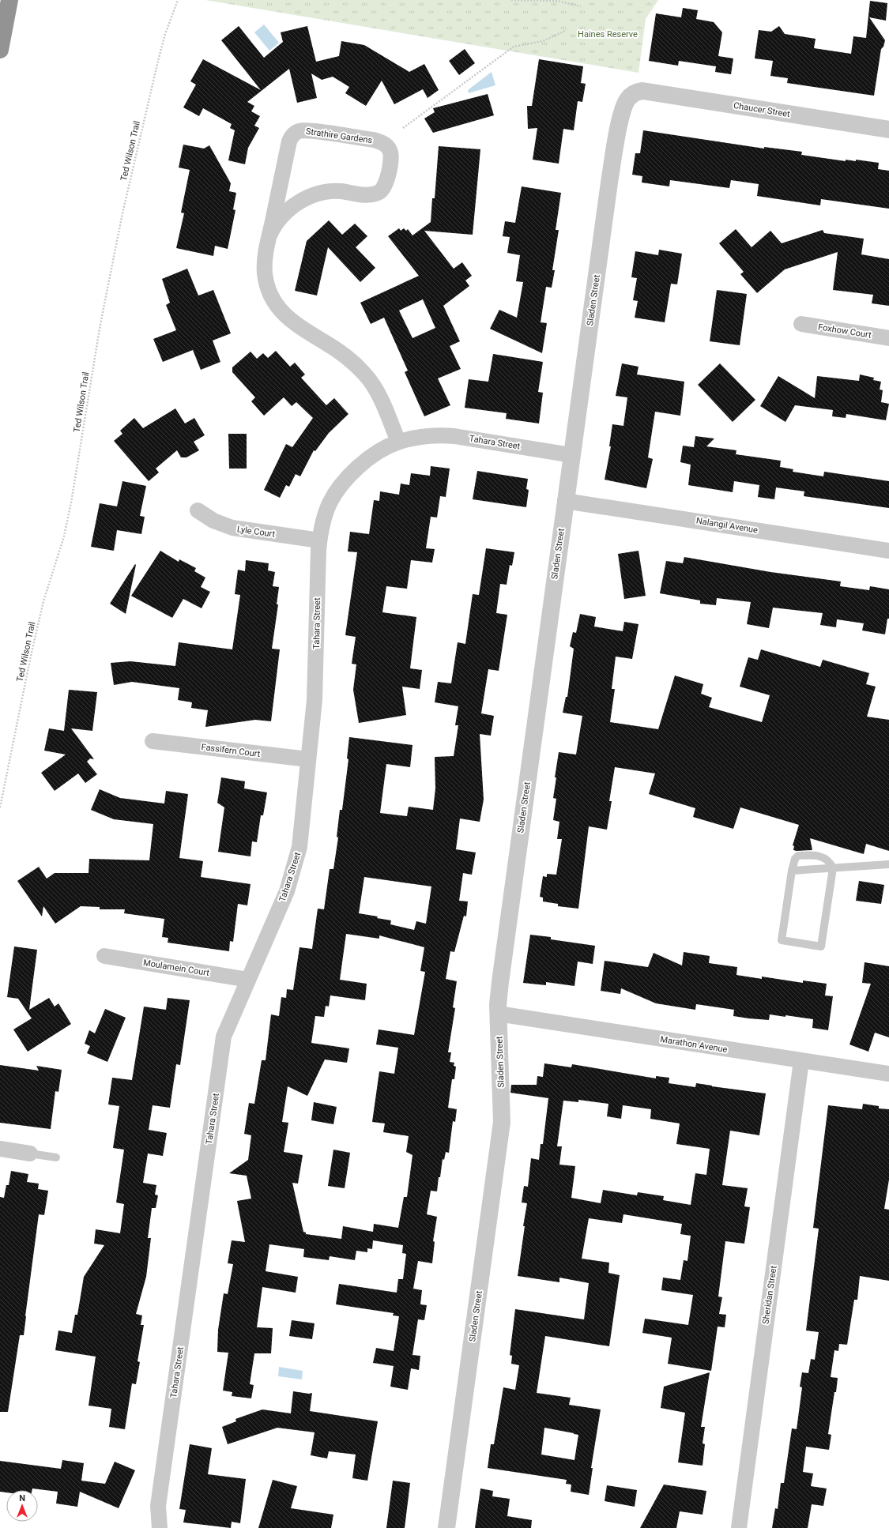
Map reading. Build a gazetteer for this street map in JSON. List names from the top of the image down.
{
  "streets": {
    "street": [
      "Chaucer Street",
      "Strathire Gardens",
      "Sladen Street",
      "Foxhow Court",
      "Tahara Street",
      "Nalangil Avenue",
      "Lyle Court",
      "Fassifern Court",
      "Moulamein Court",
      "Marathon Avenue",
      "Sheridan Street"
    ],
    "path": ["Ted Wilson Trail"]
  },
  "crossings": [
    ["Chaucer Street", "Sladen Street"],
    ["Strathire Gardens", "Tahara Street"],
    ["Sladen Street", "Tahara Street"],
    ["Sladen Street", "Nalangil Avenue"],
    ["Sladen Street", "Marathon Avenue"],
    ["Tahara Street", "Lyle Court"],
    ["Tahara Street", "Fassifern Court"],
    ["Tahara Street", "Moulamein Court"],
    ["Marathon Avenue", "Sheridan Street"]
  ],
  "parks": ["Haines Reserve"],
  "north": "top"
}
